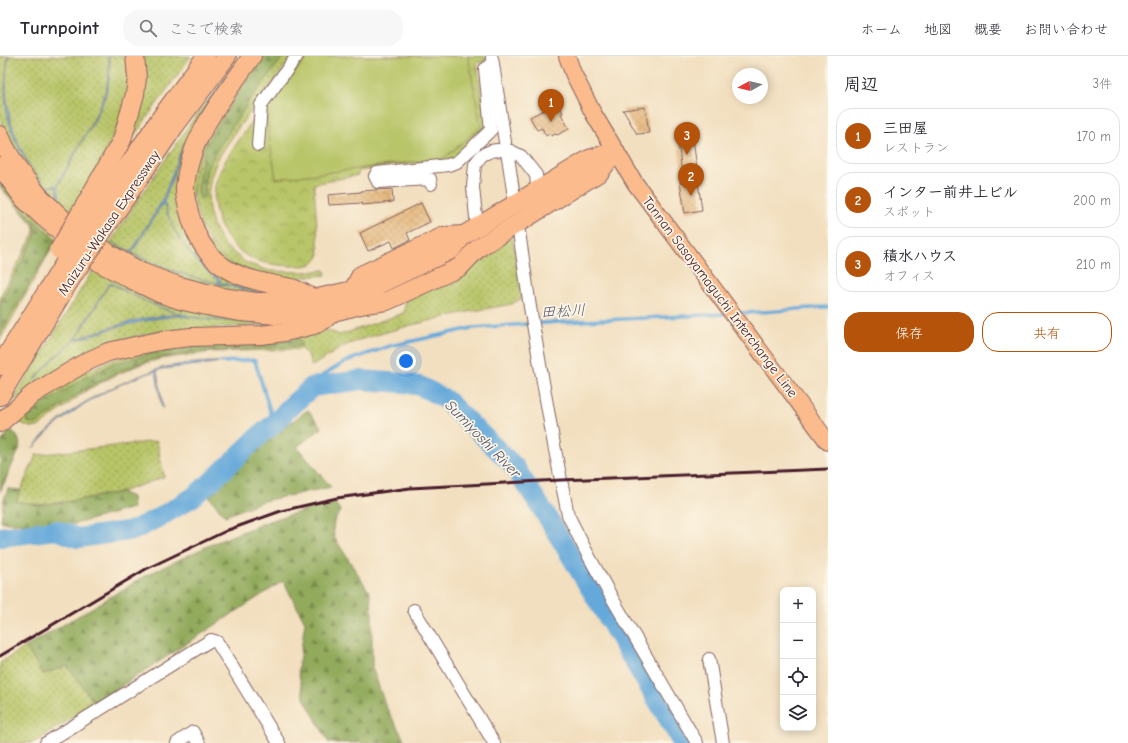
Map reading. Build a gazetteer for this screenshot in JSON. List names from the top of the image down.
{
  "streets": {
    "highway": ["Maizuru-Wakasa Expressway"],
    "main road": ["Tannan Sasayamaguchi Interchange Line"]
  },
  "water": ["田松川", "Sumiyoshi River"],
  "north": "left",
  "page": {
    "header": "Turnpoint",
    "search": "ここで検索",
    "nav": [
      "ホーム",
      "地図",
      "概要",
      "お問い合わせ"
    ],
    "heading": ["周辺", "3件"],
    "pins": ["1", "3", "2"],
    "list": [
      {
        "mark": "1",
        "name": "三田屋",
        "note": "レストラン",
        "value": "170 m"
      },
      {
        "mark": "2",
        "name": "インター前井上ビル",
        "note": "スポット",
        "value": "200 m"
      },
      {
        "mark": "3",
        "name": "積水ハウス",
        "note": "オフィス",
        "value": "210 m"
      }
    ],
    "buttons": ["保存", "共有"],
    "map_buttons": ["+", "−"]
  }
}
